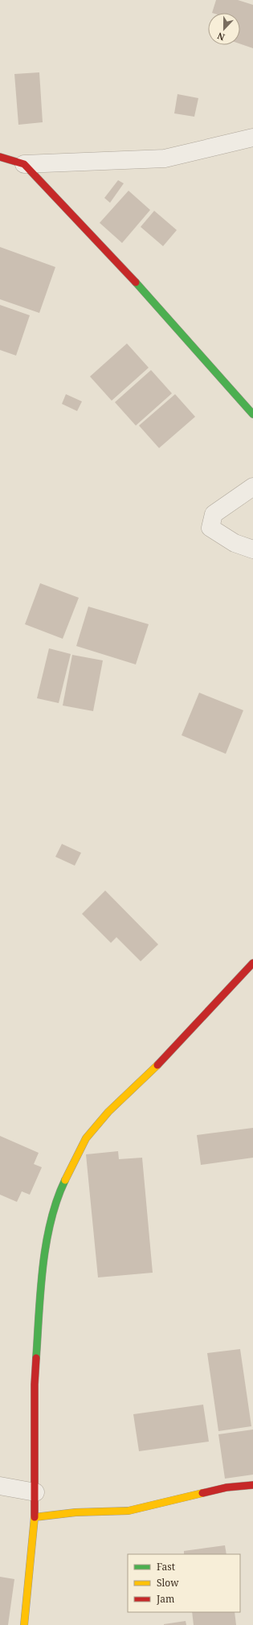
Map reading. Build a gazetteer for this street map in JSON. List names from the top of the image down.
{
  "legend": ["Fast", "Slow", "Jam"],
  "north": "bottom"
}
